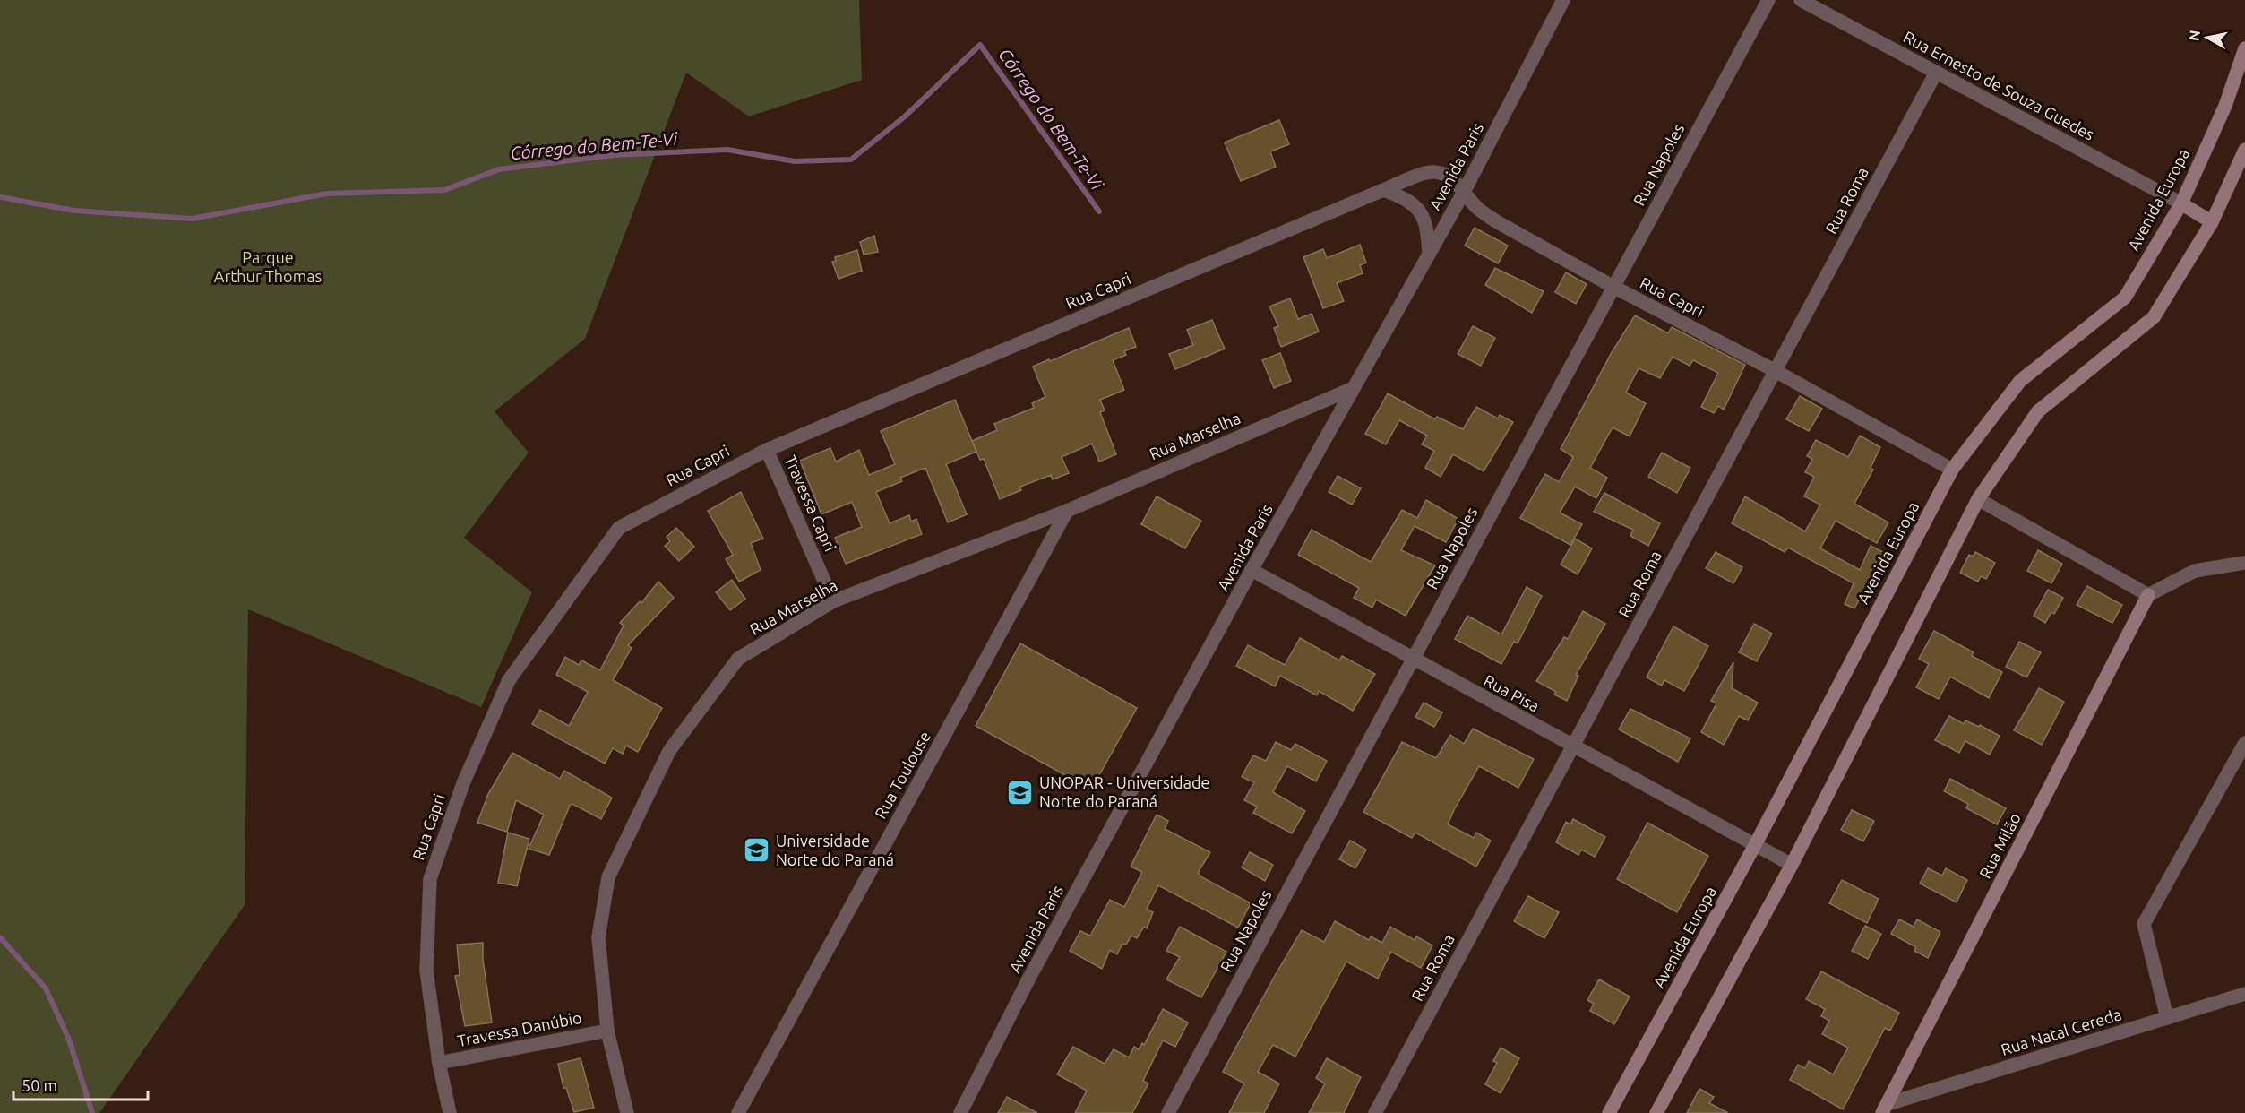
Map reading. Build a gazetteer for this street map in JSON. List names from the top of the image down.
{
  "streets": {
    "main road": ["Avenida Europa", "Rua Milão"],
    "street": [
      "Rua Ernesto de Souza Guedes",
      "Rua Napoles",
      "Avenida Paris",
      "Rua Roma",
      "Rua Capri",
      "Rua Marselha",
      "Travessa Capri",
      "Rua Pisa",
      "Rua Toulouse",
      "Travessa Danúbio",
      "Rua Natal Cereda"
    ]
  },
  "crossings": [
    ["Rua Ernesto de Souza Guedes", "Avenida Europa"],
    ["Rua Ernesto de Souza Guedes", "Rua Roma"],
    ["Rua Napoles", "Rua Capri"],
    ["Rua Napoles", "Rua Pisa"],
    ["Avenida Paris", "Rua Capri"],
    ["Avenida Paris", "Rua Marselha"],
    ["Avenida Paris", "Rua Pisa"],
    ["Avenida Europa", "Rua Capri"],
    ["Avenida Europa", "Rua Pisa"],
    ["Rua Roma", "Rua Capri"],
    ["Rua Roma", "Rua Pisa"],
    ["Rua Capri", "Travessa Capri"],
    ["Rua Capri", "Travessa Danúbio"],
    ["Rua Marselha", "Travessa Capri"],
    ["Rua Marselha", "Rua Toulouse"],
    ["Rua Marselha", "Travessa Danúbio"],
    ["Rua Milão", "Rua Natal Cereda"]
  ],
  "water": ["Córrego do Bem-Te-Vi"],
  "parks": ["Parque Arthur Thomas"],
  "places": {
    "school or university": ["UNOPAR - Universidade Norte do Paraná", "Universidade Norte do Paraná"]
  },
  "scale_bar": "50 m",
  "north": "left"
}
